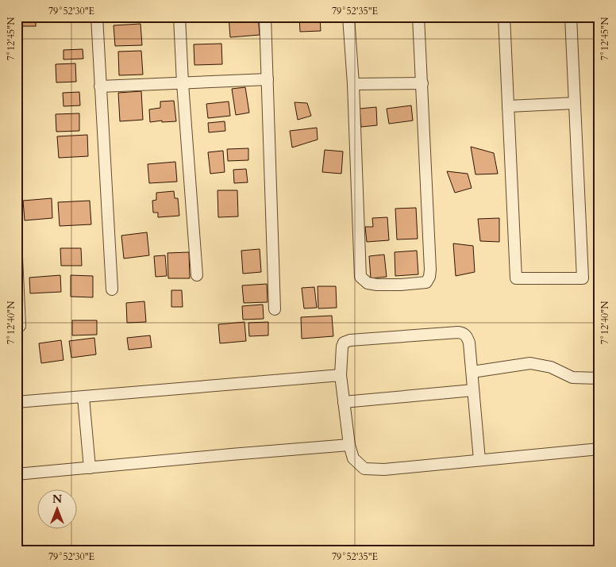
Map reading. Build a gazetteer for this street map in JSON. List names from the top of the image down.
{
  "north": "top",
  "coordinates": [
    "79°52'30\"E",
    "79°52'35\"E",
    "7°12'45\"N",
    "7°12'40\"N"
  ]
}
